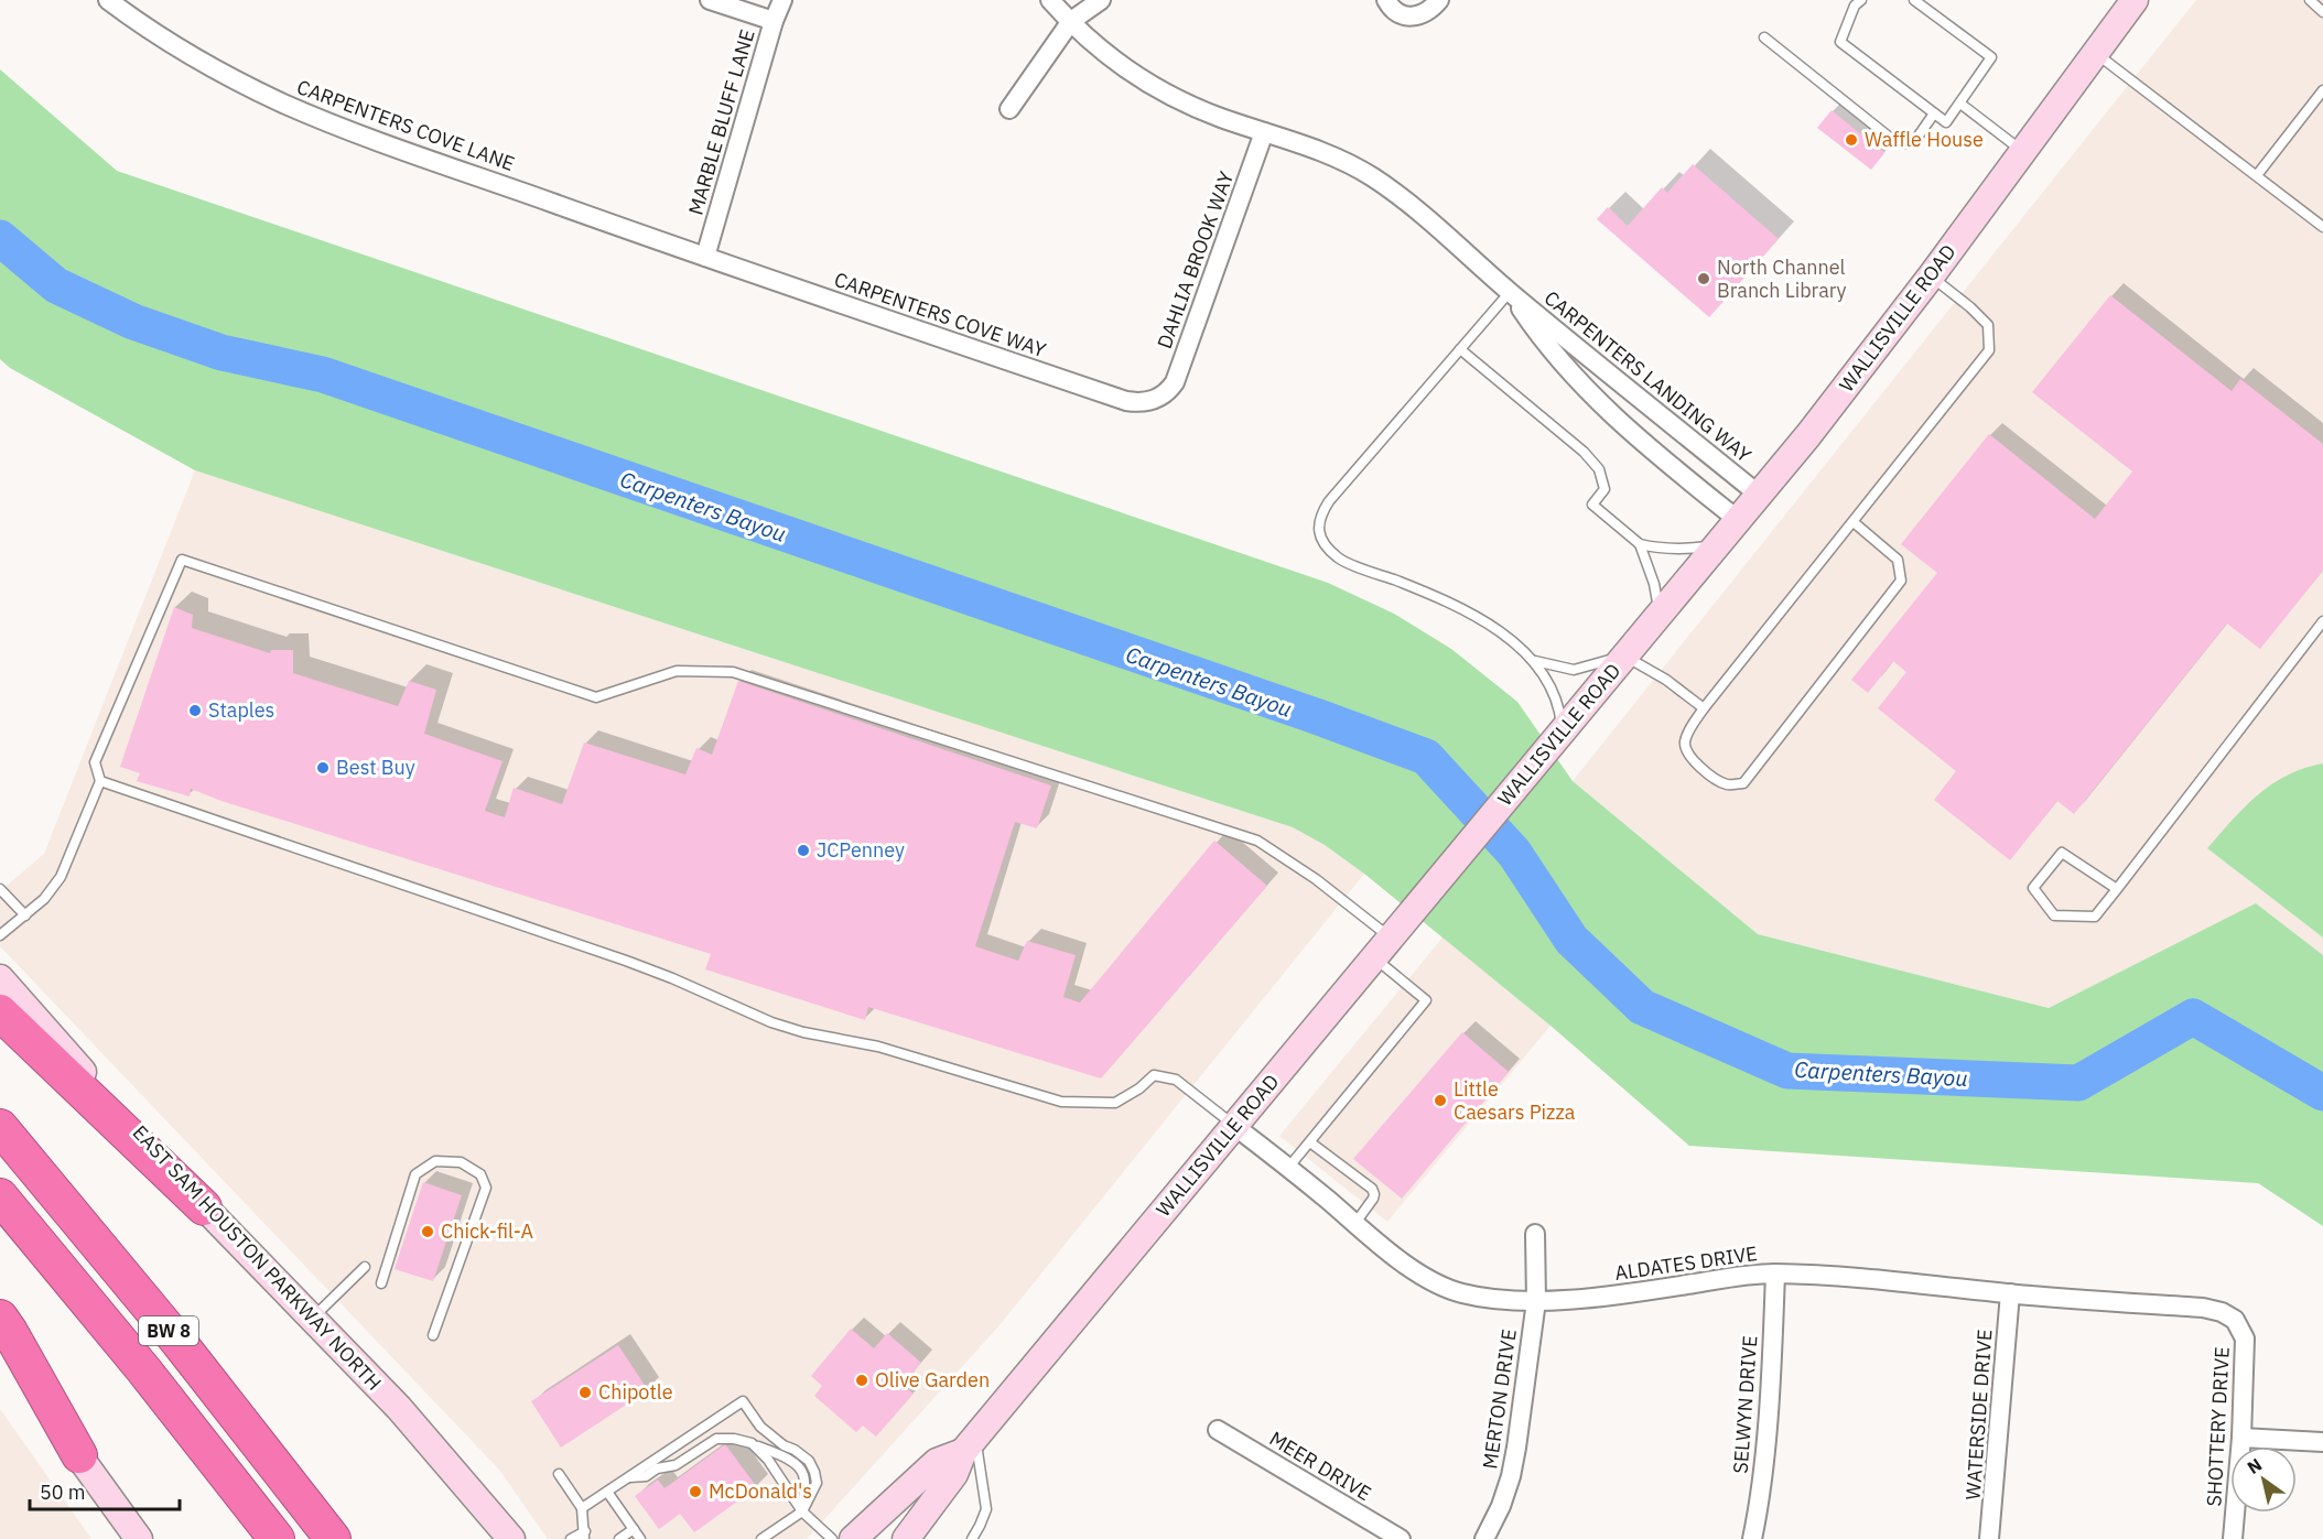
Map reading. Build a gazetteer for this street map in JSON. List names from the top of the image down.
{
  "streets": {
    "highway": ["BW 8"],
    "main road": ["WALLISVILLE ROAD", "EAST SAM HOUSTON PARKWAY NORTH"],
    "street": [
      "MARBLE BLUFF LANE",
      "CARPENTERS COVE LANE",
      "DAHLIA BROOK WAY",
      "CARPENTERS COVE WAY",
      "CARPENTERS LANDING WAY",
      "ALDATES DRIVE",
      "MERTON DRIVE",
      "SELWYN DRIVE",
      "WATERSIDE DRIVE",
      "SHOTTERY DRIVE",
      "MEER DRIVE"
    ]
  },
  "crossings": [
    ["MARBLE BLUFF LANE", "CARPENTERS COVE LANE"],
    ["MARBLE BLUFF LANE", "CARPENTERS COVE WAY"],
    ["CARPENTERS COVE LANE", "CARPENTERS COVE WAY"],
    ["DAHLIA BROOK WAY", "CARPENTERS COVE WAY"],
    ["DAHLIA BROOK WAY", "CARPENTERS LANDING WAY"],
    ["WALLISVILLE ROAD", "CARPENTERS LANDING WAY"],
    ["WALLISVILLE ROAD", "ALDATES DRIVE"],
    ["ALDATES DRIVE", "MERTON DRIVE"],
    ["ALDATES DRIVE", "SELWYN DRIVE"],
    ["ALDATES DRIVE", "WATERSIDE DRIVE"],
    ["ALDATES DRIVE", "SHOTTERY DRIVE"]
  ],
  "water": ["Carpenters Bayou"],
  "places": [
    "Waffle House",
    "North Channel Branch Library",
    "Staples",
    "Best Buy",
    "JCPenney",
    "Little Caesars Pizza",
    "Chick-fil-A",
    "Olive Garden",
    "Chipotle",
    "McDonald's"
  ],
  "scale_bar": "50 m",
  "north": "top left"
}
